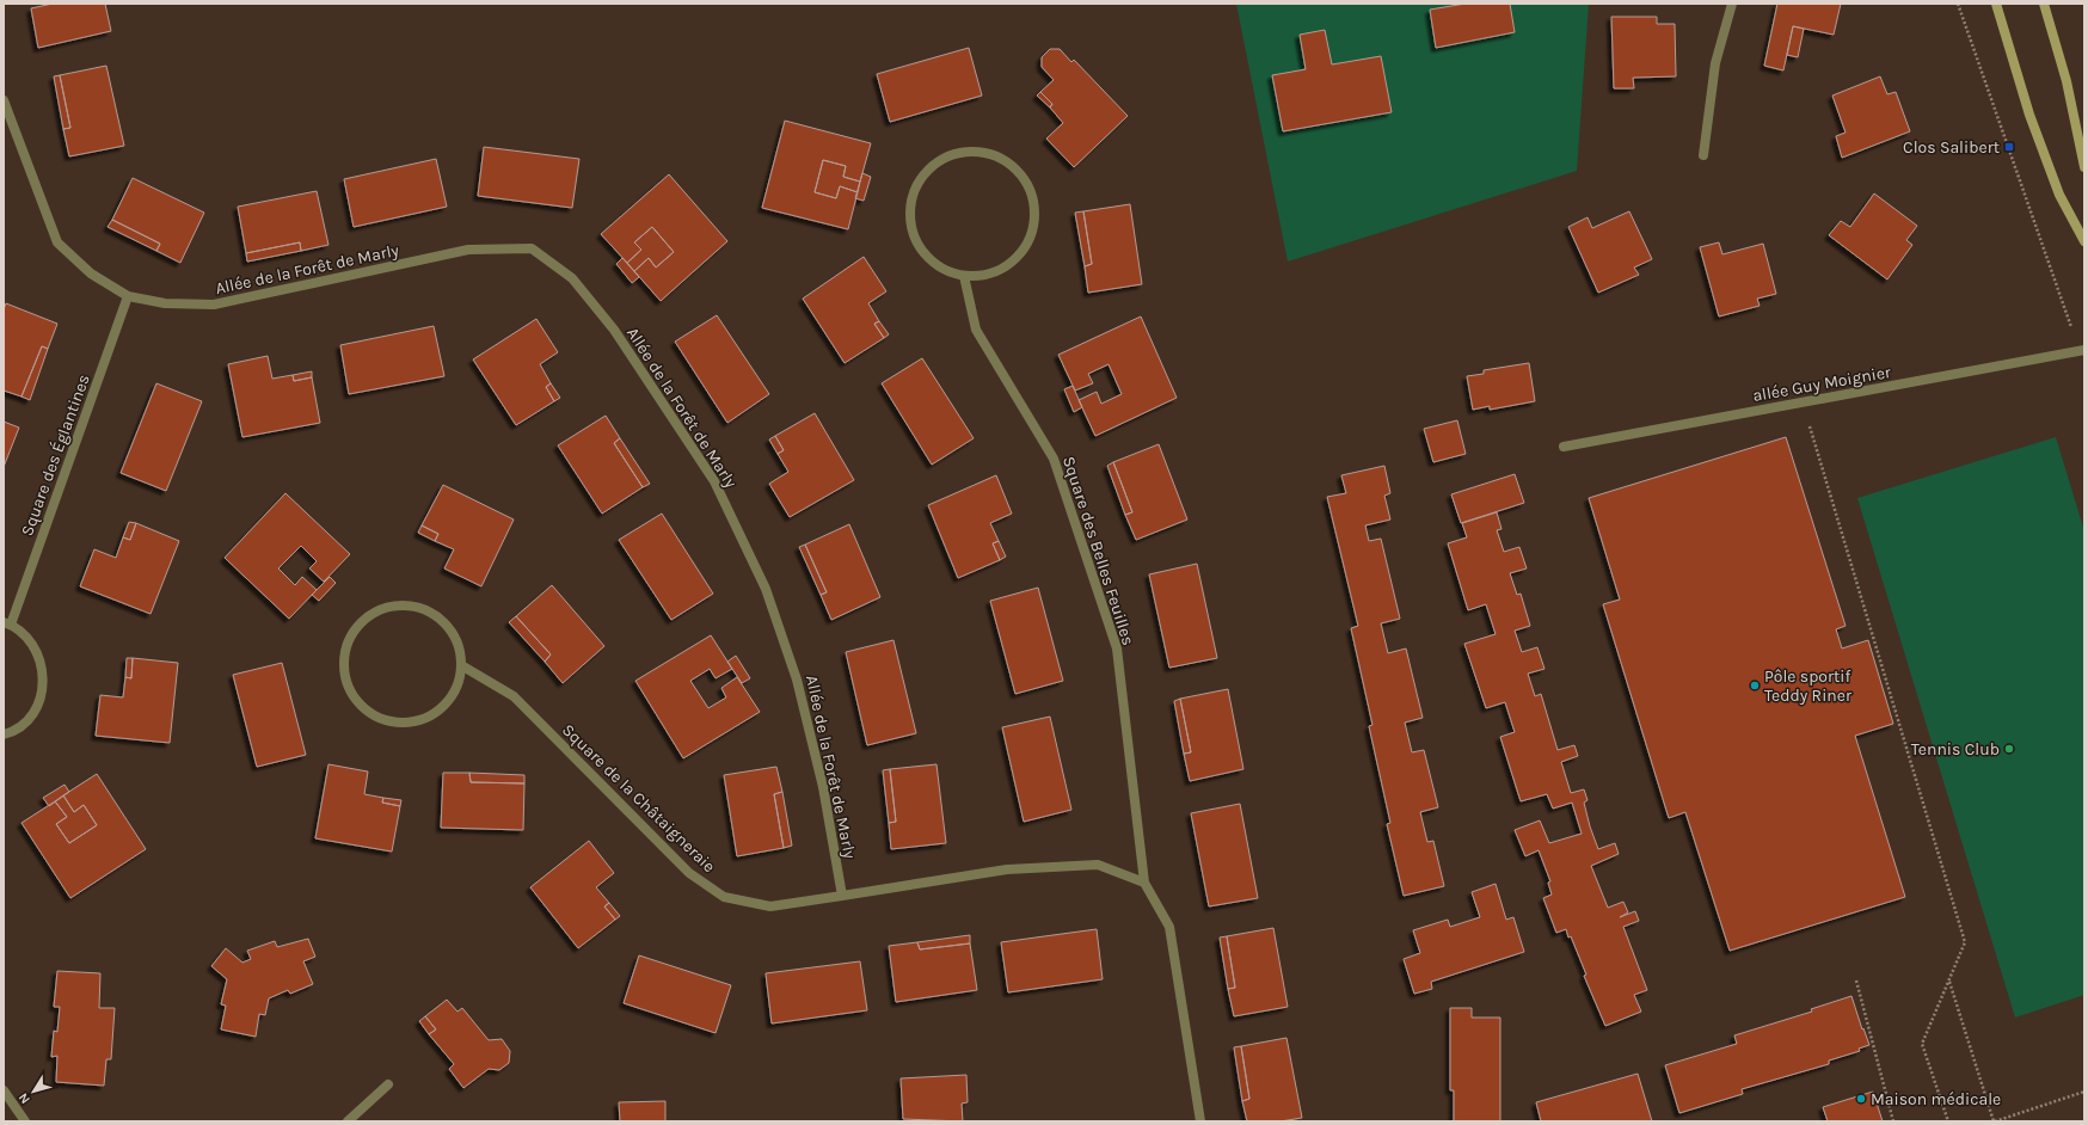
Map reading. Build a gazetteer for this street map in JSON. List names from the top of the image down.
{
  "streets": {
    "street": [
      "Allée de la Forêt de Marly",
      "allée Guy Moignier",
      "Square des Églantines",
      "Square des Belles Feuilles",
      "Square de la Châtaigneraie"
    ]
  },
  "crossings": [
    ["Allée de la Forêt de Marly", "Square des Églantines"],
    ["Allée de la Forêt de Marly", "Square de la Châtaigneraie"]
  ],
  "places": {
    "transit": ["Clos Salibert"],
    "other": ["Pôle sportif Teddy Riner", "Tennis Club", "Maison médicale"]
  },
  "north": "bottom left"
}
